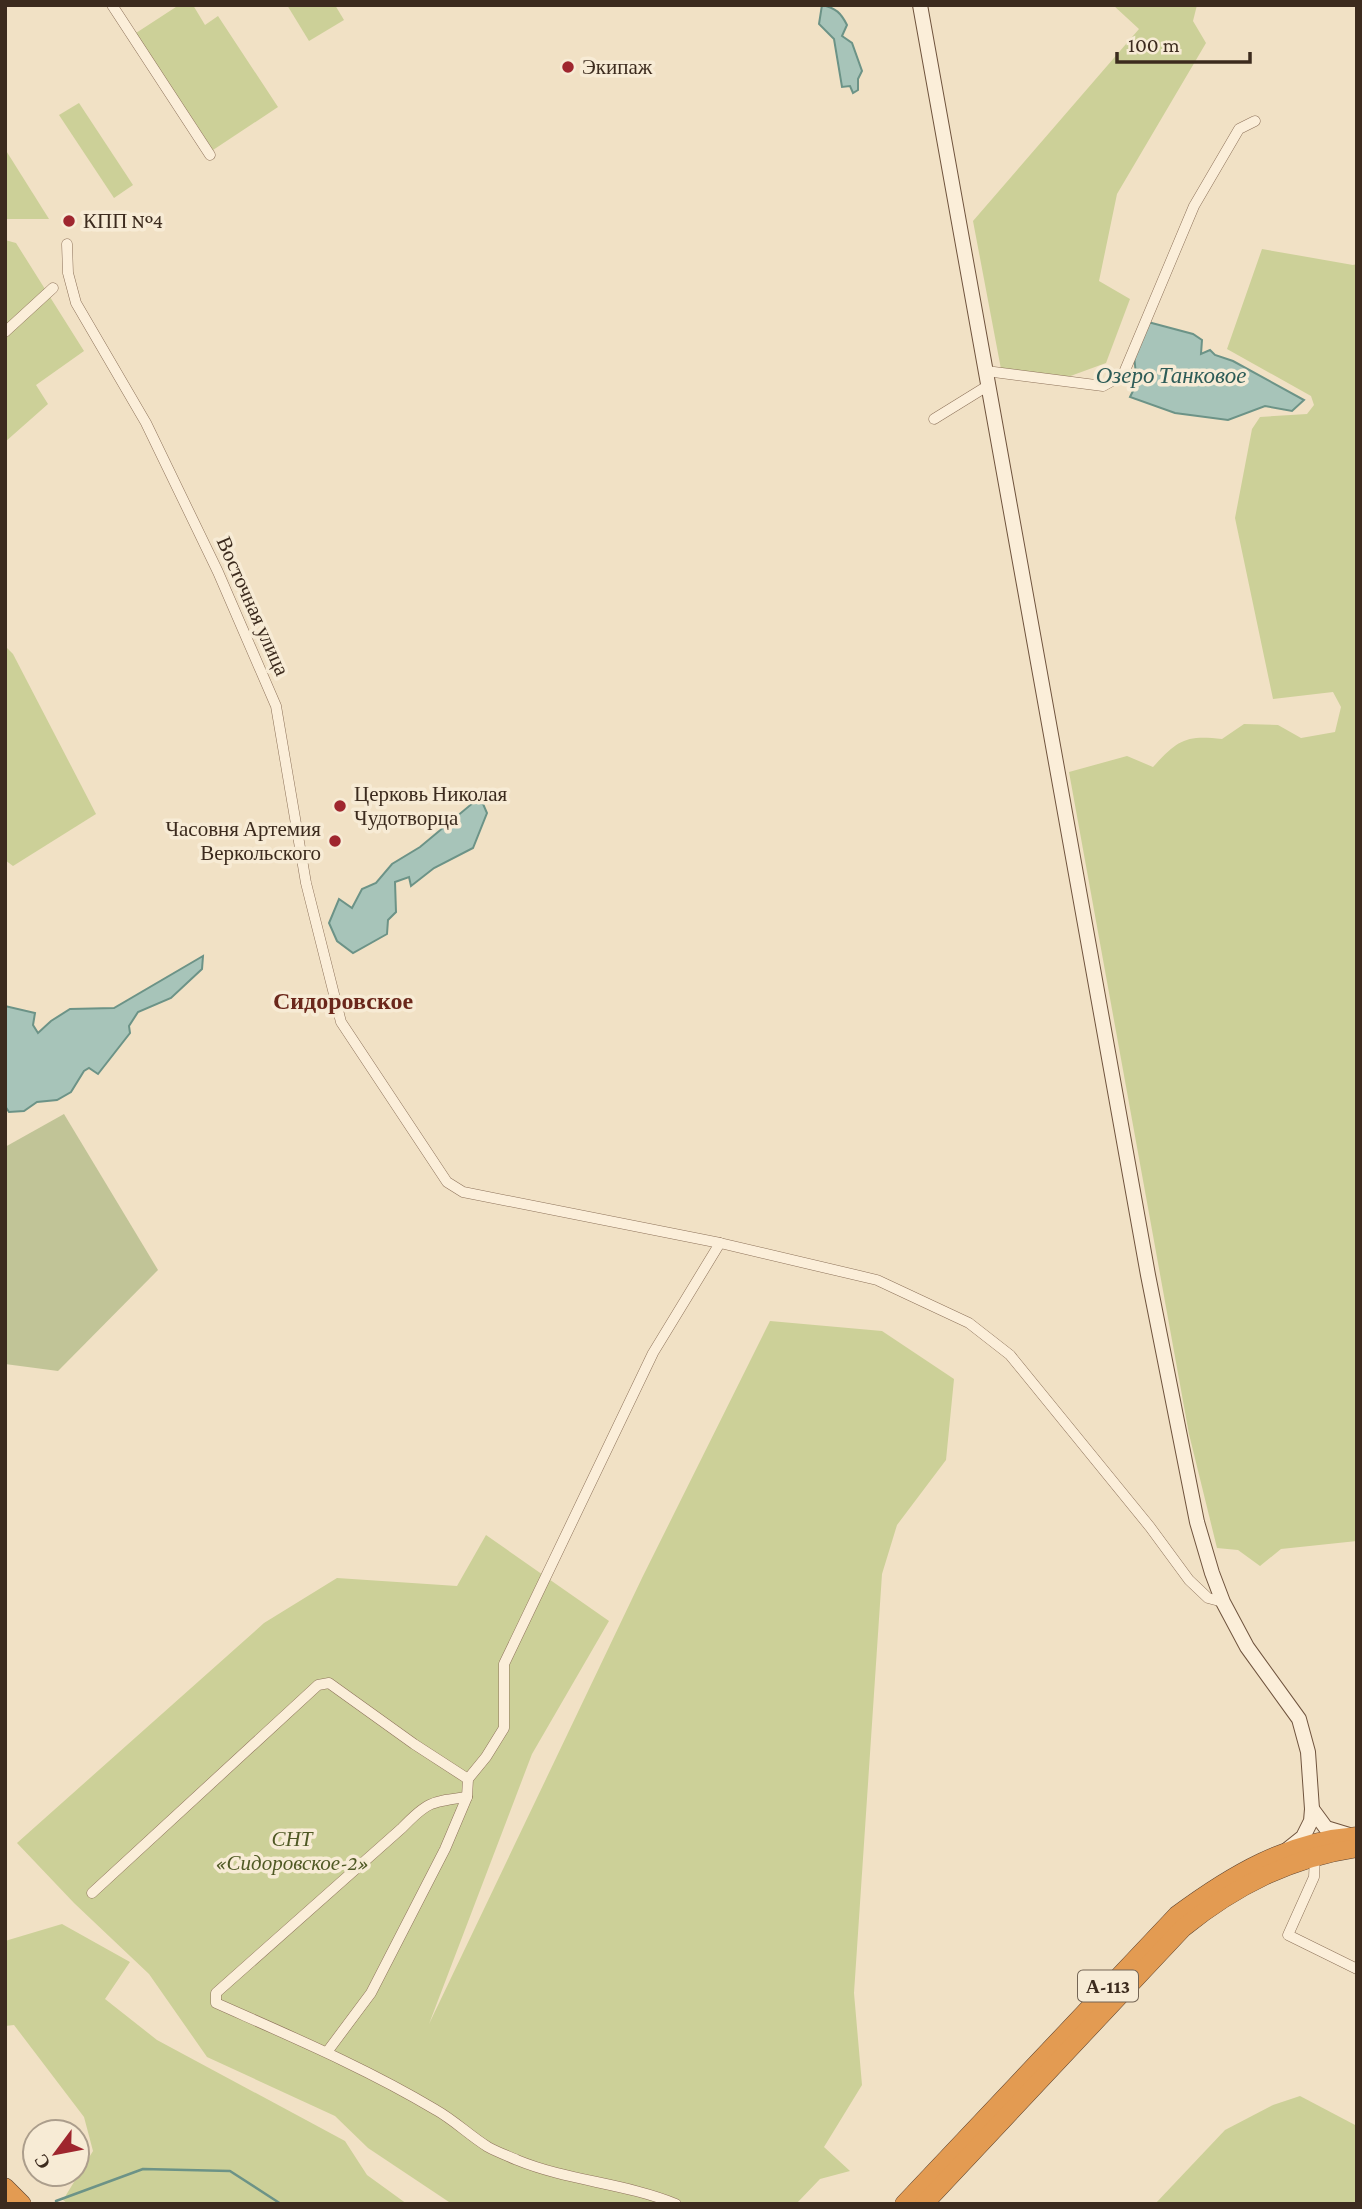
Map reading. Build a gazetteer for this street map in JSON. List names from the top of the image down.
{
  "streets": {
    "highway": ["А-113"],
    "street": ["Восточная улица"]
  },
  "districts": ["Сидоровское"],
  "water": ["Озеро Танковое"],
  "parks": ["СНТ «Сидоровское-2»"],
  "places": [
    "Экипаж",
    "КПП №4",
    "Церковь Николая Чудотворца",
    "Часовня Артемия Веркольского"
  ],
  "scale_bar": "100 m",
  "north": "bottom left"
}
